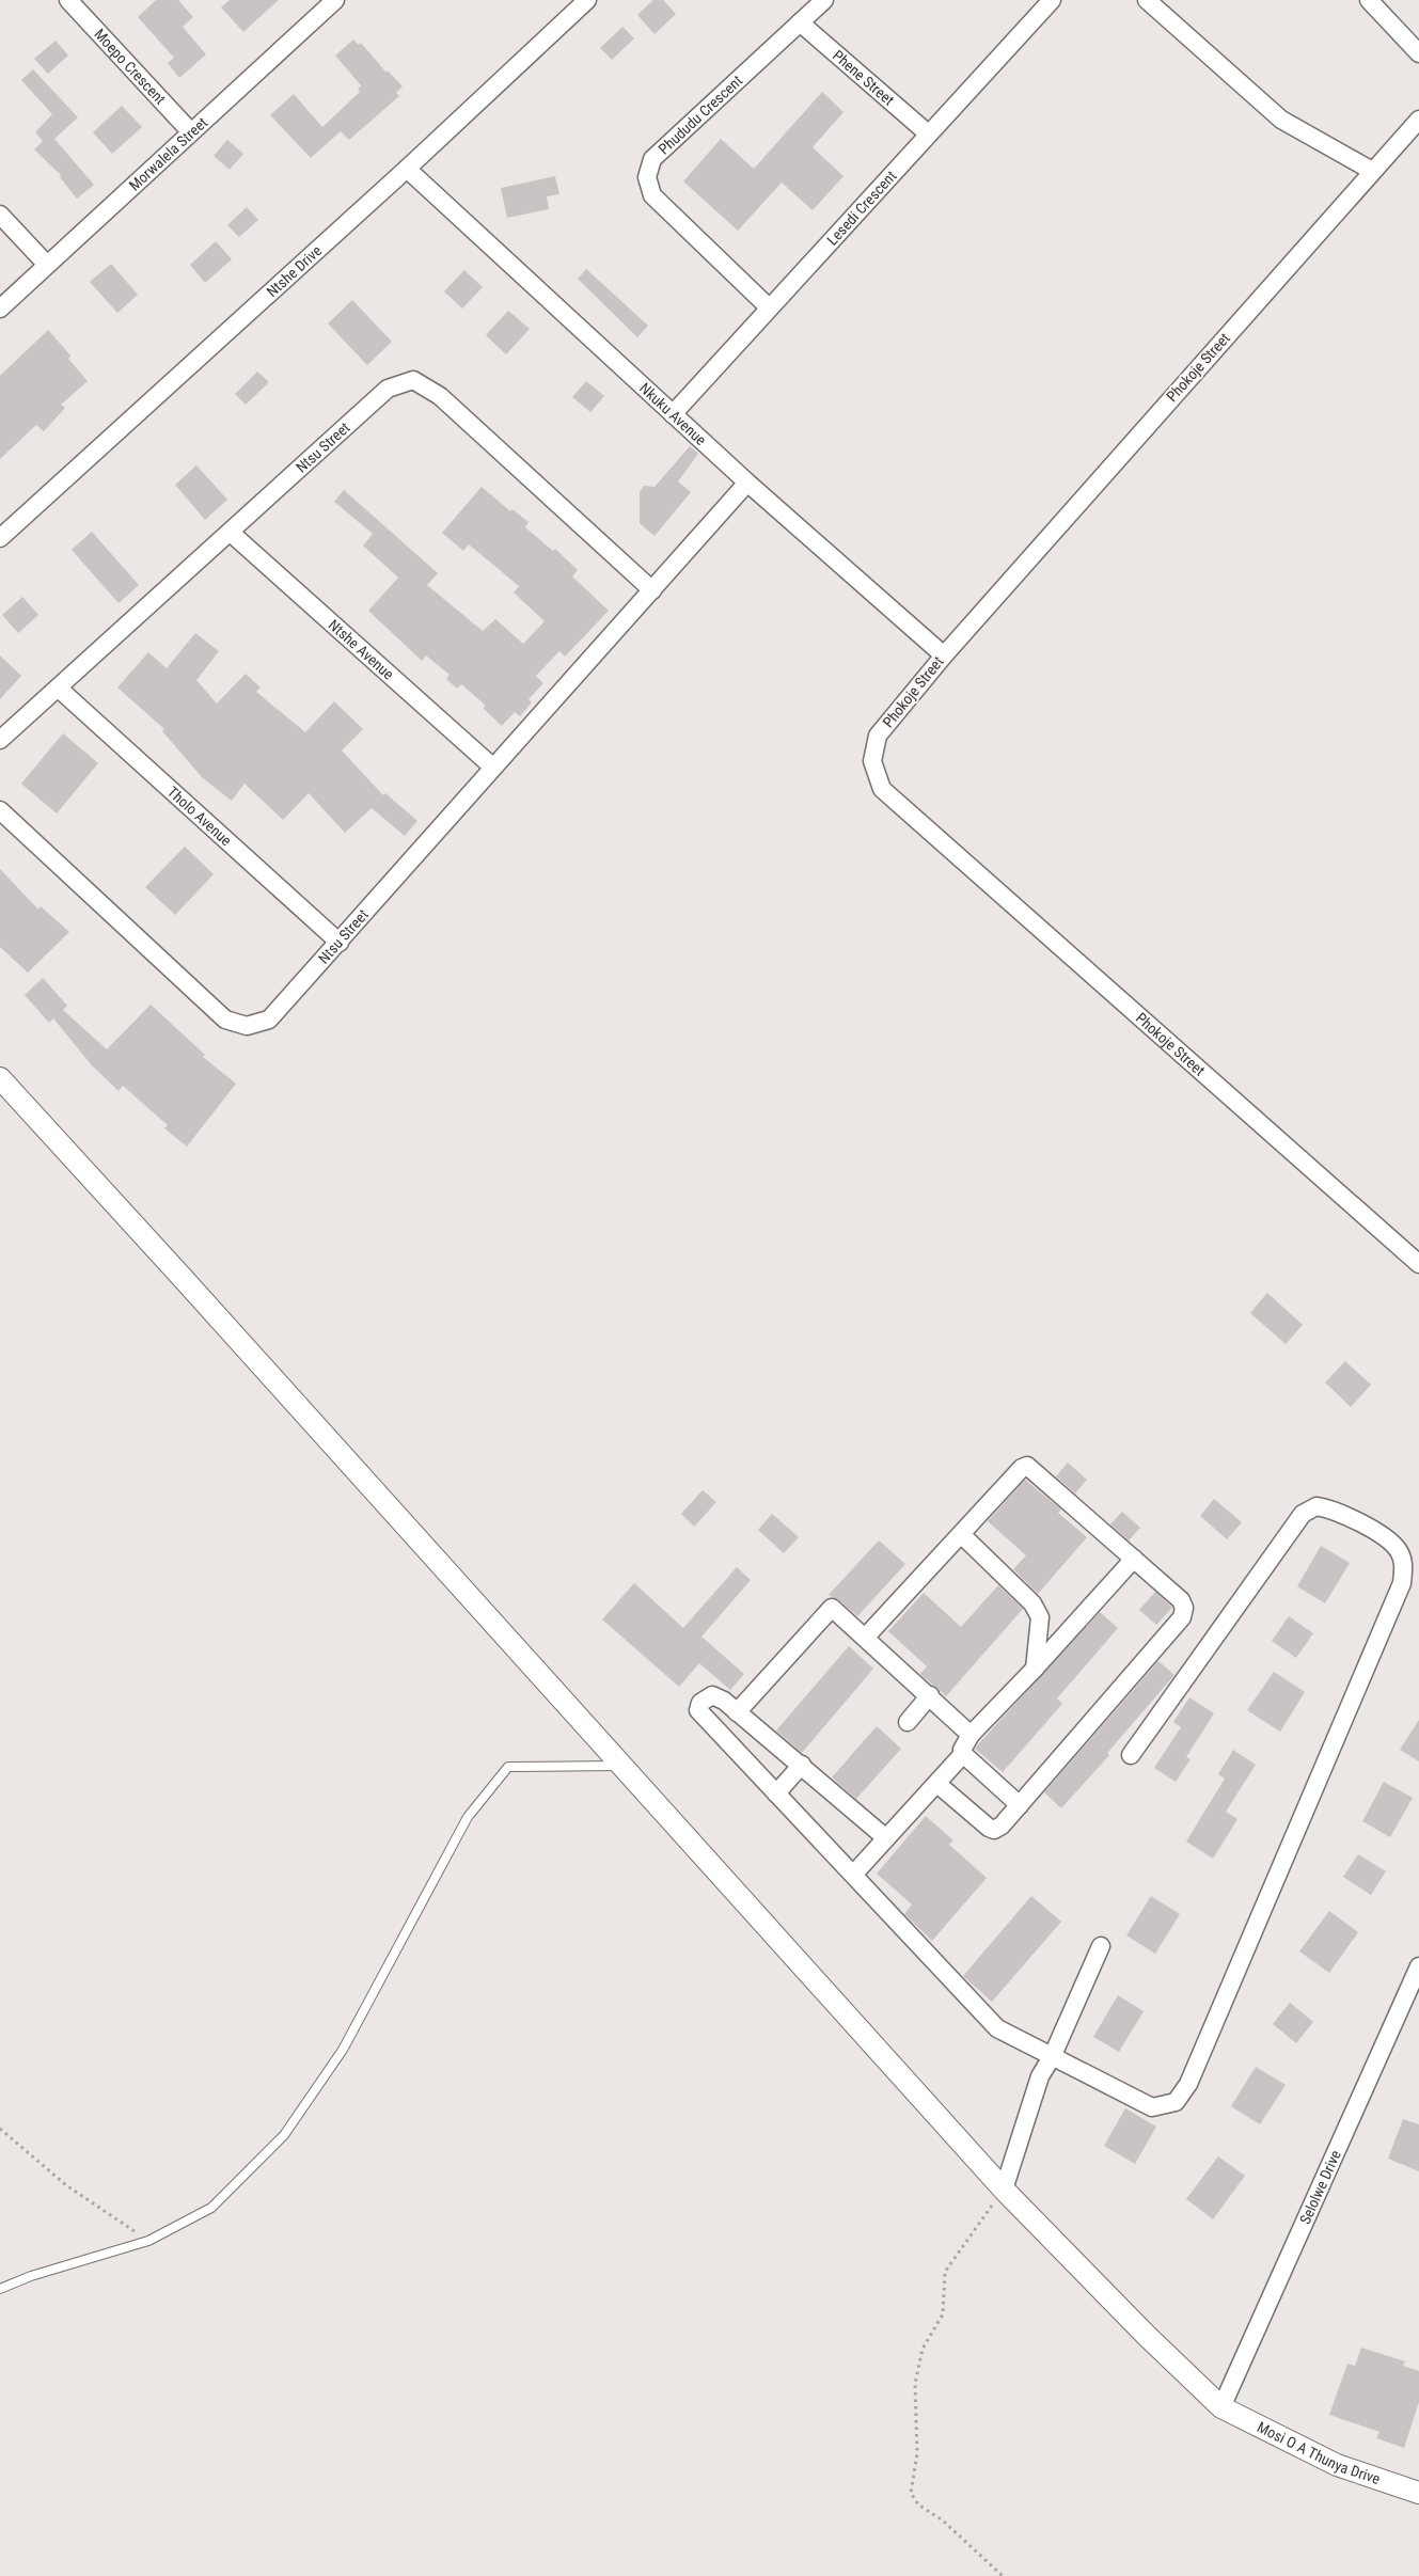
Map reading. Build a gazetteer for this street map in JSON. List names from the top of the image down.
{
  "streets": {
    "street": [
      "Moepo Crescent",
      "Phene Street",
      "Phududu Crescent",
      "Morwalela Street",
      "Lesedi Crescent",
      "Ntshe Drive",
      "Phokoje Street",
      "Nkuku Avenue",
      "Ntsu Street",
      "Ntshe Avenue",
      "Tholo Avenue",
      "Selolwe Drive",
      "Mosi O A Thunya Drive"
    ]
  },
  "crossings": [
    ["Moepo Crescent", "Morwalela Street"],
    ["Phene Street", "Phududu Crescent"],
    ["Phene Street", "Lesedi Crescent"],
    ["Phududu Crescent", "Lesedi Crescent"],
    ["Lesedi Crescent", "Nkuku Avenue"],
    ["Ntshe Drive", "Nkuku Avenue"],
    ["Phokoje Street", "Nkuku Avenue"],
    ["Nkuku Avenue", "Ntsu Street"],
    ["Ntsu Street", "Ntshe Avenue"],
    ["Ntsu Street", "Tholo Avenue"],
    ["Selolwe Drive", "Mosi O A Thunya Drive"]
  ]
}
